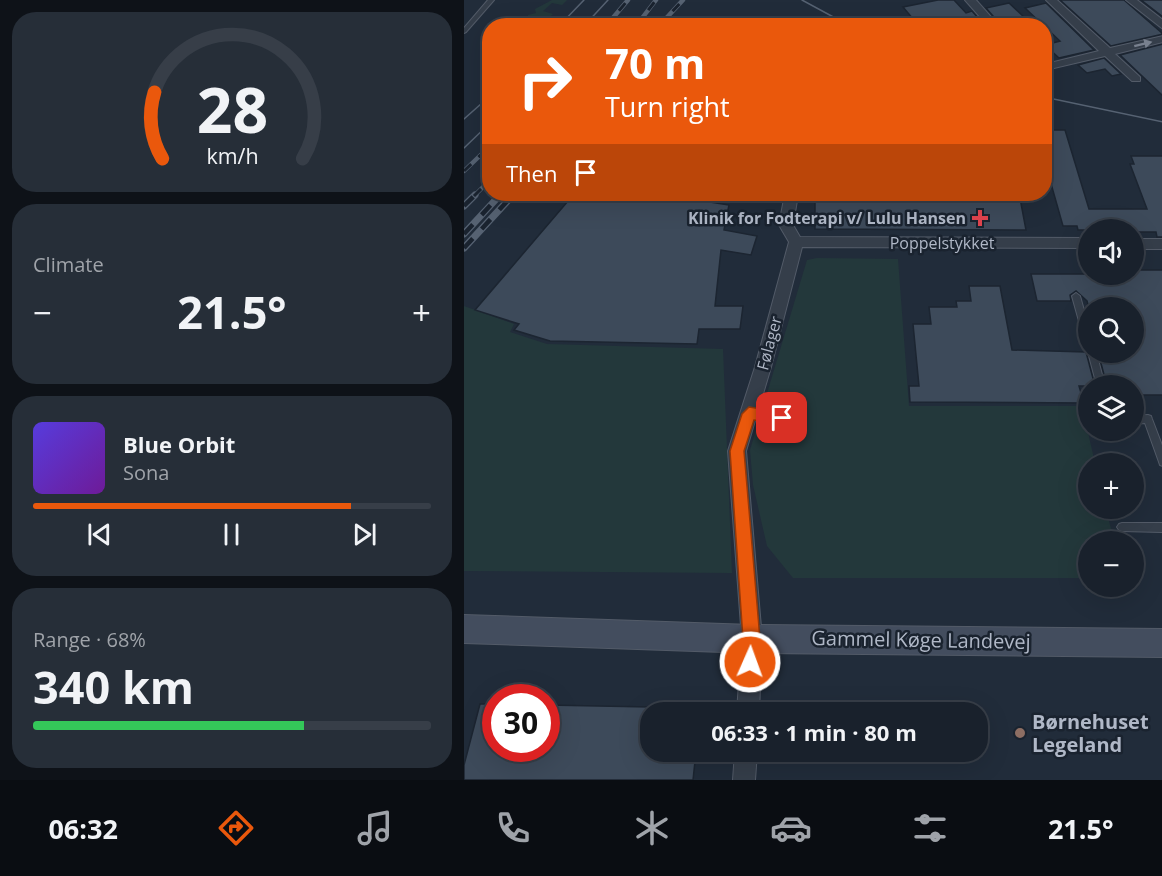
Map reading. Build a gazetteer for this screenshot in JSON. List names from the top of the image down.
{
  "streets": {
    "street": ["Poppelstykket", "Følager", "Gammel Køge Landevej"]
  },
  "crossings": [
    ["Poppelstykket", "Følager"],
    ["Følager", "Gammel Køge Landevej"]
  ],
  "places": {
    "health": ["Klinik for Fodterapi v/ Lulu Hansen"],
    "other": ["Børnehuset Legeland"]
  },
  "page": {
    "turn": ["70 m", "Turn right"],
    "then": "Then",
    "tile": [
      "Climate",
      ["Range · 68%", "340 km"]
    ],
    "map_buttons": ["+", "−"],
    "heat": ["−", "21.5°", "+"],
    "song": ["Blue Orbit", "Sona"],
    "limit": "30",
    "trip": "06:33 · 1 min · 80 m",
    "tabs": ["06:32", "21.5°"],
    "gauge": ["28", "km/h"]
  }
}
